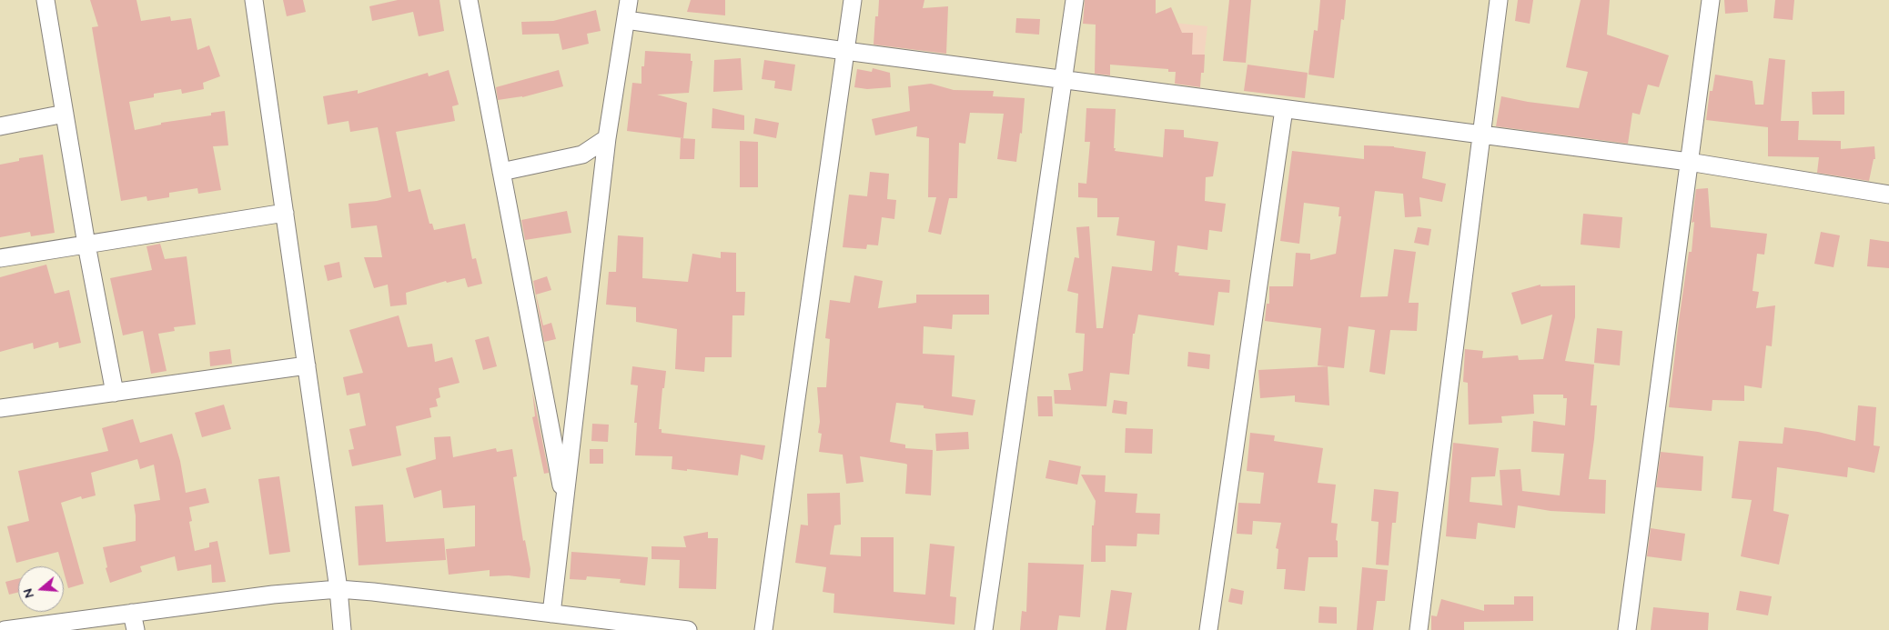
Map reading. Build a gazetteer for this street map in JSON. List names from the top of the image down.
{
  "north": "left"
}
